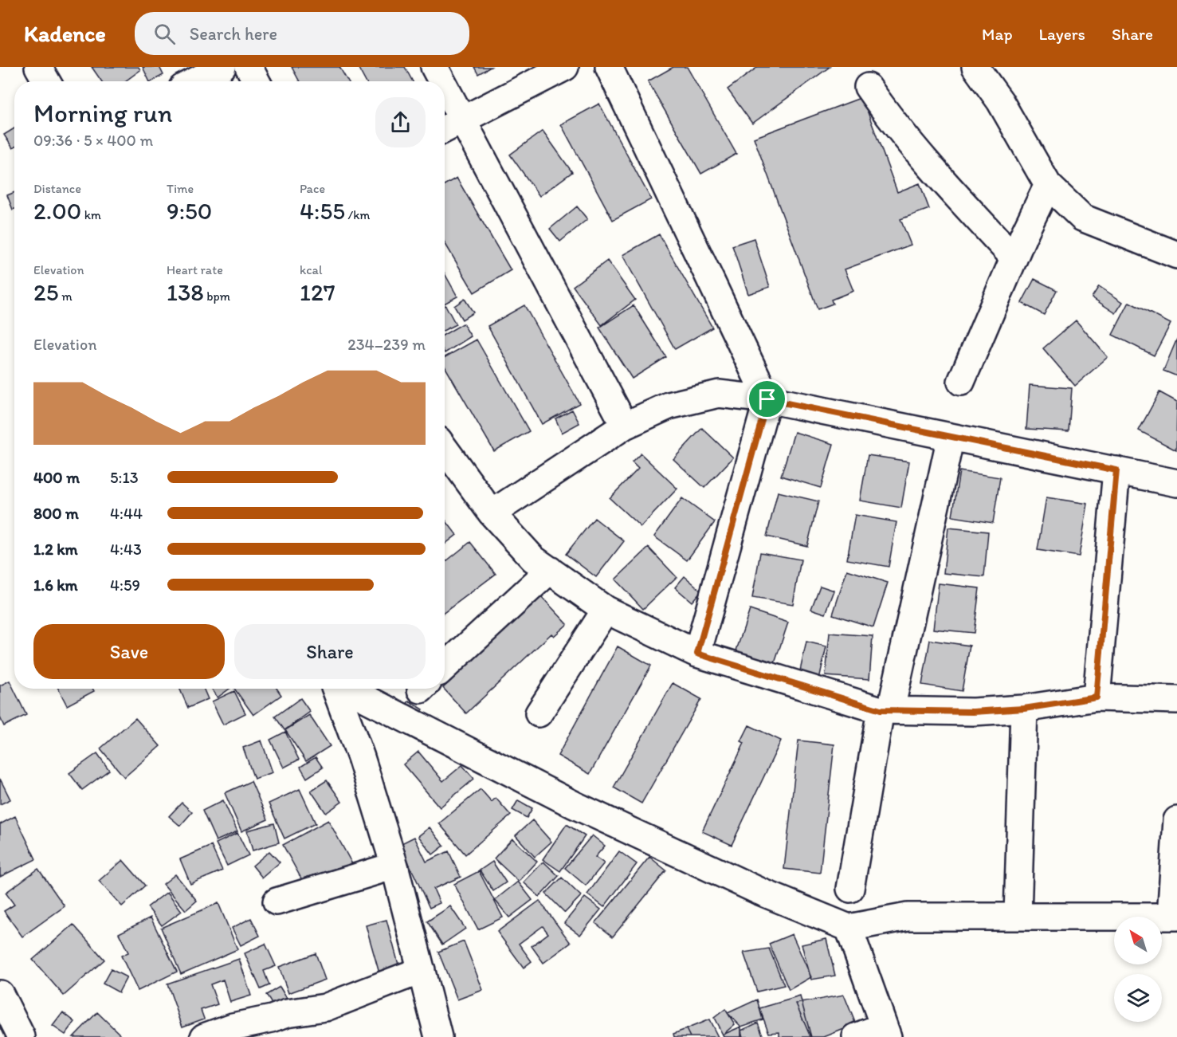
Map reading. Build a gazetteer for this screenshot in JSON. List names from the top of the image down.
{
  "north": "top left",
  "page": {
    "header": "Kadence",
    "search": "Search here",
    "nav": ["Map", "Layers", "Share"],
    "heading": ["Morning run", "09:36 · 5 × 400 m"],
    "stats": [
      ["Distance", "2.00 km"],
      ["Time", "9:50"],
      ["Pace", "4:55 /km"],
      ["Elevation", "25 m"],
      ["Heart rate", "138 bpm"],
      ["kcal", "127"]
    ],
    "chart": ["Elevation", "234–239 m"],
    "list": [
      {
        "name": "400 m",
        "note": "5:13"
      },
      {
        "name": "800 m",
        "note": "4:44"
      },
      {
        "name": "1.2 km",
        "note": "4:43"
      },
      {
        "name": "1.6 km",
        "note": "4:59"
      }
    ],
    "buttons": ["Save", "Share"]
  }
}
